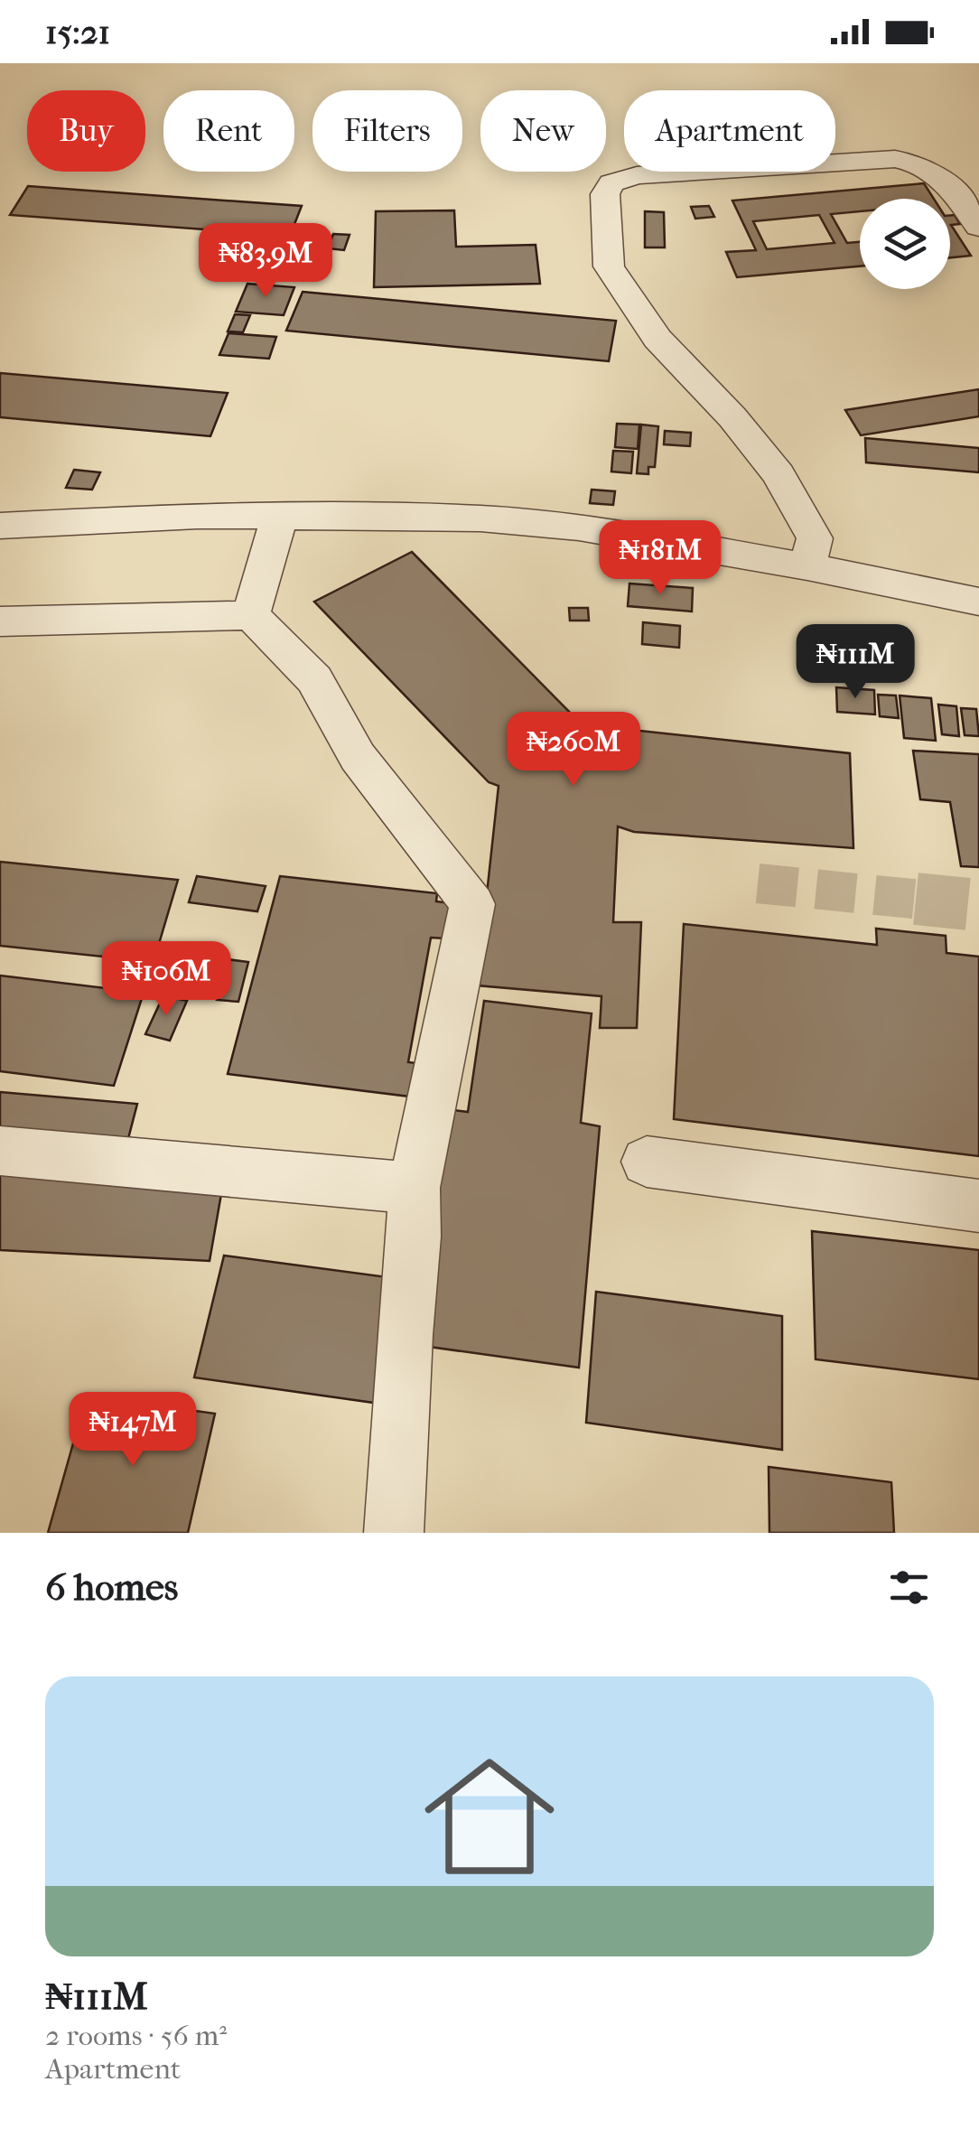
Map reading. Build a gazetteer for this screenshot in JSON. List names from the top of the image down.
{
  "page": {
    "status": "15:21",
    "chip": [
      "Buy",
      "Rent",
      "Filters",
      "New",
      "Apartment"
    ],
    "price": [
      "₦83.9M",
      "₦181M",
      "₦111M",
      "₦260M",
      "₦106M",
      "₦147M"
    ],
    "heading": "6 homes",
    "list": [
      {
        "name": "₦111M",
        "note": "2 rooms · 56 m² · Apartment"
      }
    ]
  }
}
